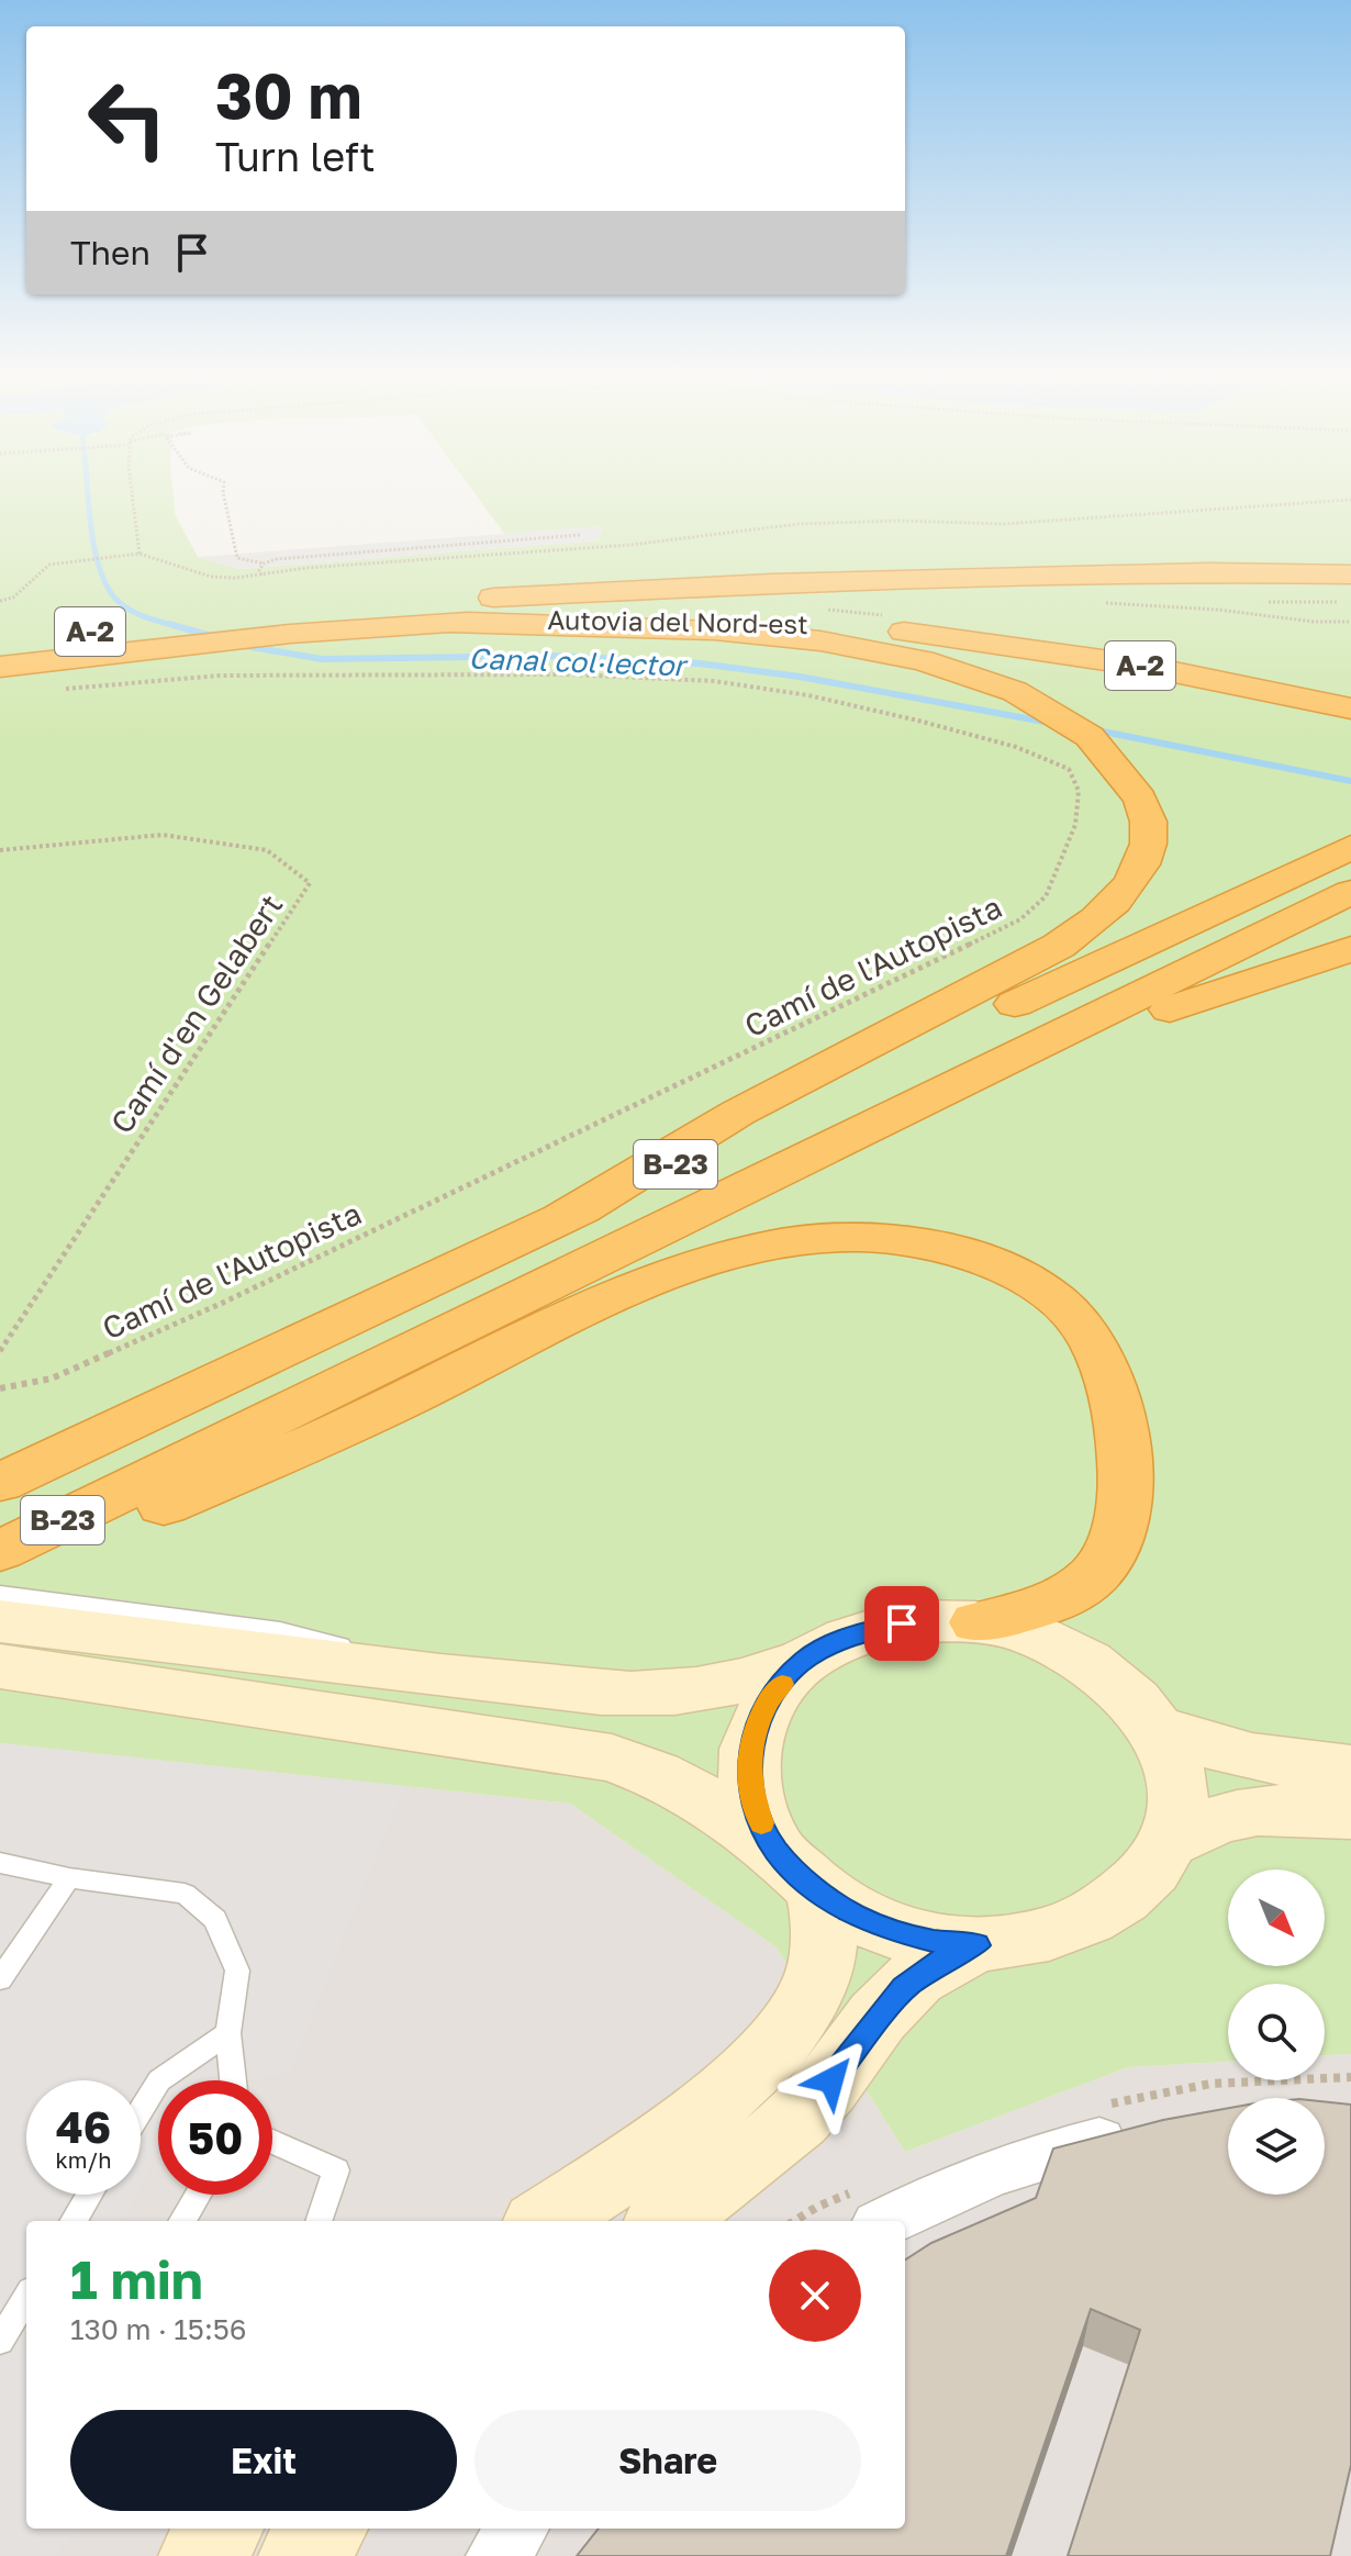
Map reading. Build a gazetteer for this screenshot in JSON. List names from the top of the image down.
{
  "streets": {
    "highway": ["Autovia del Nord-est", "A-2", "B-23"],
    "path": ["Camí de l'Autopista", "Camí d'en Gelabert"]
  },
  "water": ["Canal col·lector"],
  "north": "bottom right",
  "page": {
    "turn": ["30 m", "Turn left"],
    "then": "Then",
    "speed": "46 km/h",
    "limit": "50",
    "heading": ["1 min", "130 m · 15:56"],
    "buttons": ["Exit", "Share"]
  }
}
